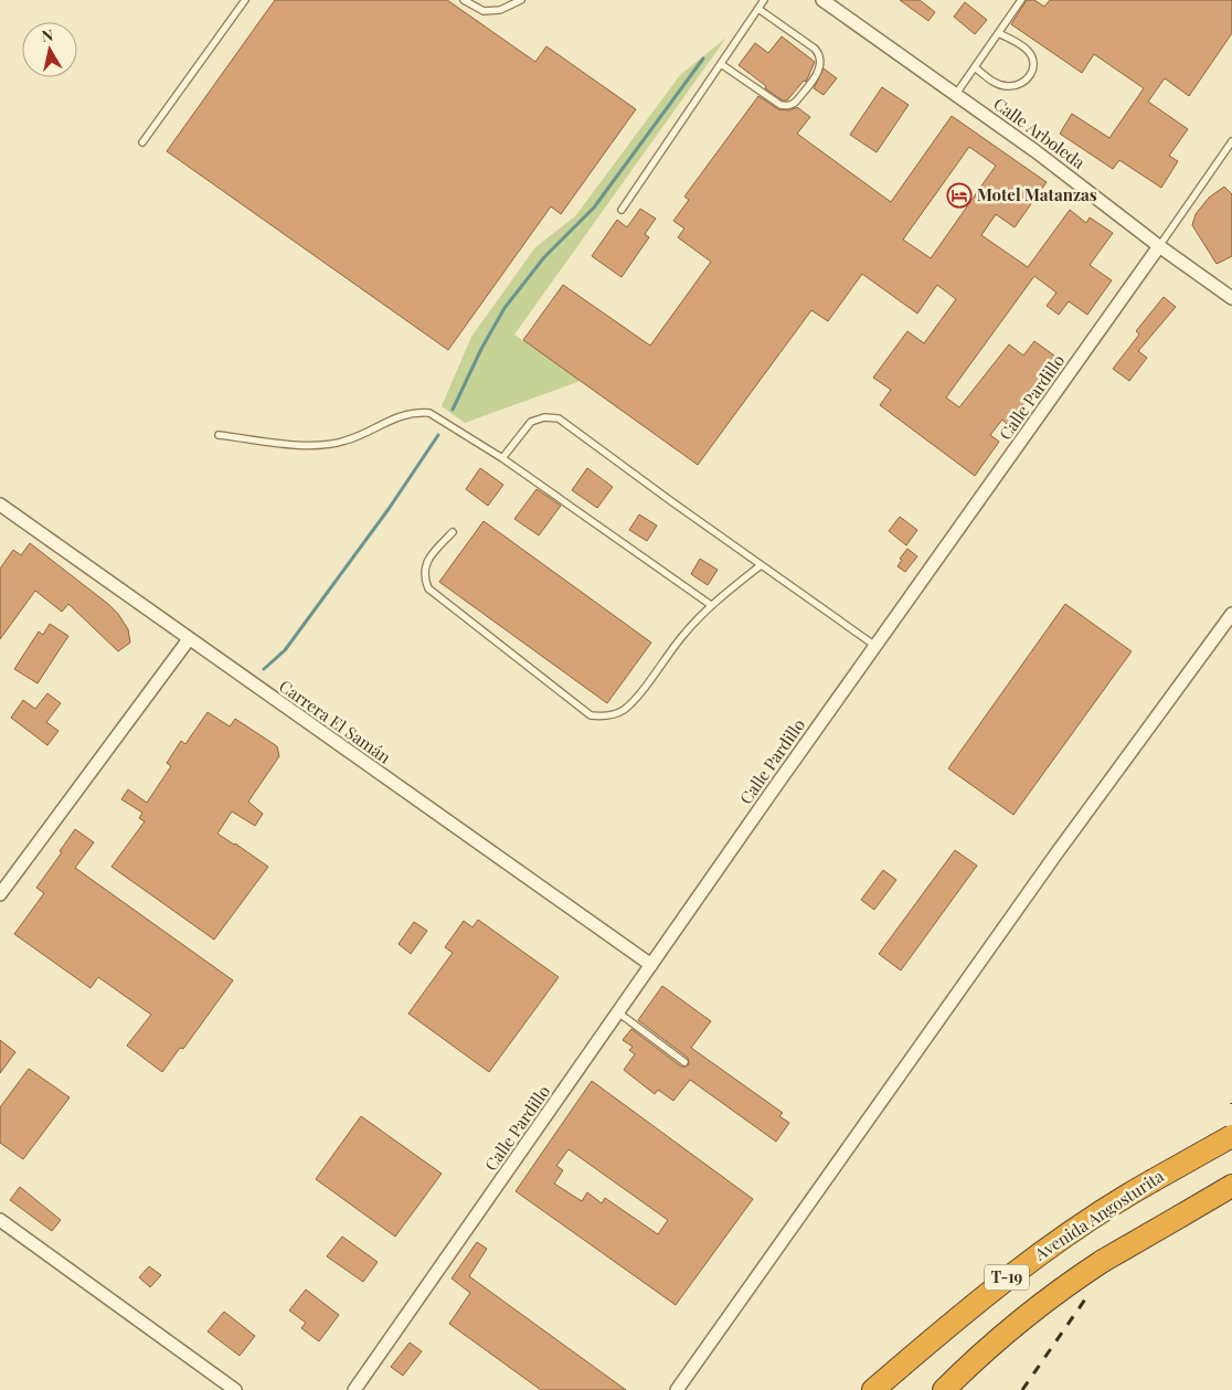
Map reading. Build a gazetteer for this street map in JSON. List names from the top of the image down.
{
  "streets": {
    "highway": ["Avenida Angosturita", "T-19"],
    "street": ["Calle Arboleda", "Calle Pardillo", "Carrera El Samán"]
  },
  "crossings": [
    ["Calle Arboleda", "Calle Pardillo"],
    ["Calle Pardillo", "Carrera El Samán"]
  ],
  "places": {
    "hotel": ["Motel Matanzas"]
  },
  "north": "top"
}
